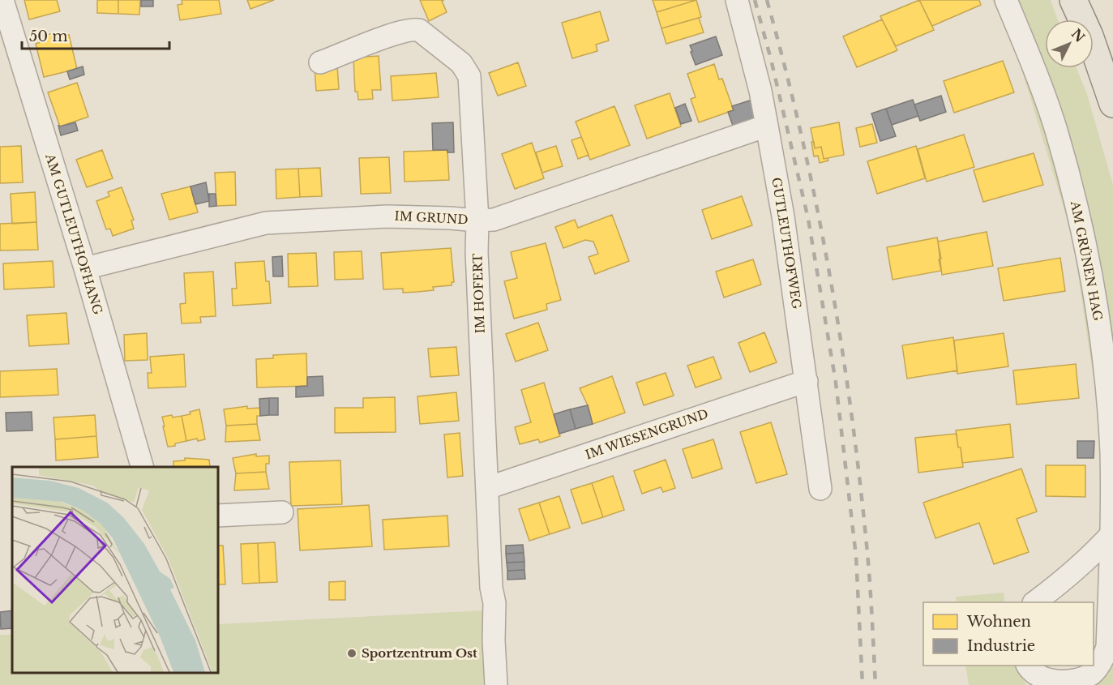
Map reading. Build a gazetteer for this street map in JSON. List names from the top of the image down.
{
  "streets": {
    "street": [
      "IM GRUND",
      "AM GUTLEUTHOFHANG",
      "GUTLEUTHOFWEG",
      "AM GRÜNEN HAG",
      "IM HOFERT",
      "IM WIESENGRUND"
    ]
  },
  "crossings": [
    ["IM GRUND", "AM GUTLEUTHOFHANG"],
    ["IM GRUND", "GUTLEUTHOFWEG"],
    ["IM GRUND", "IM HOFERT"],
    ["GUTLEUTHOFWEG", "IM WIESENGRUND"],
    ["IM HOFERT", "IM WIESENGRUND"]
  ],
  "places": ["Sportzentrum Ost"],
  "legend": ["Wohnen", "Industrie"],
  "scale_bar": "50 m",
  "north": "top right"
}
